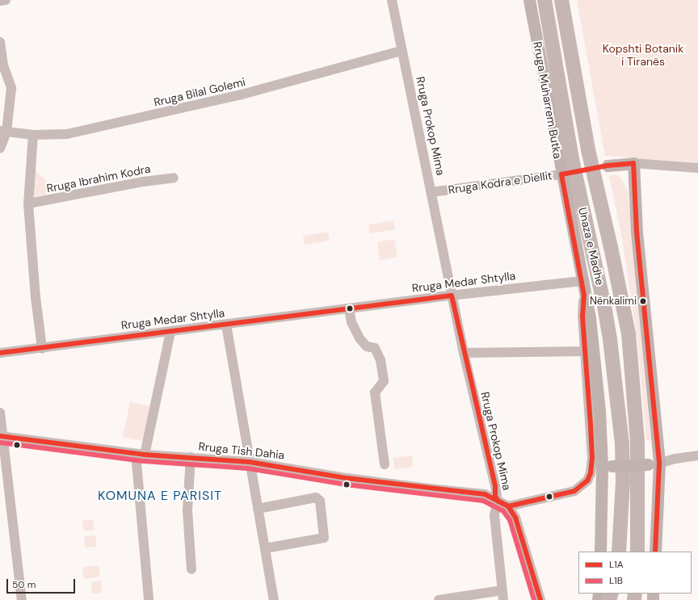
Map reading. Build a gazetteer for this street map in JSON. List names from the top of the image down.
{
  "streets": {
    "highway": ["Unaza e Madhe"],
    "main road": ["Rruga Muharrem Butka"],
    "street": [
      "Rruga Bilal Golemi",
      "Rruga Prokop Mima",
      "Rruga Ibrahim Kodra",
      "Rruga Kodra e Diellit",
      "Rruga Medar Shtylla",
      "Rruga Tish Dahia"
    ]
  },
  "crossings": [
    ["Rruga Bilal Golemi", "Rruga Prokop Mima"],
    ["Rruga Muharrem Butka", "Rruga Kodra e Diellit"],
    ["Rruga Muharrem Butka", "Rruga Medar Shtylla"],
    ["Rruga Prokop Mima", "Rruga Kodra e Diellit"],
    ["Rruga Prokop Mima", "Rruga Medar Shtylla"],
    ["Rruga Prokop Mima", "Rruga Tish Dahia"]
  ],
  "districts": ["KOMUNA E PARISIT"],
  "parks": ["Kopshti Botanik i Tiranës"],
  "places": ["Nënkalimi"],
  "lines": ["transit line L1A", "transit line L1B"],
  "legend": ["L1A", "L1B"],
  "scale_bar": "50 m"
}
